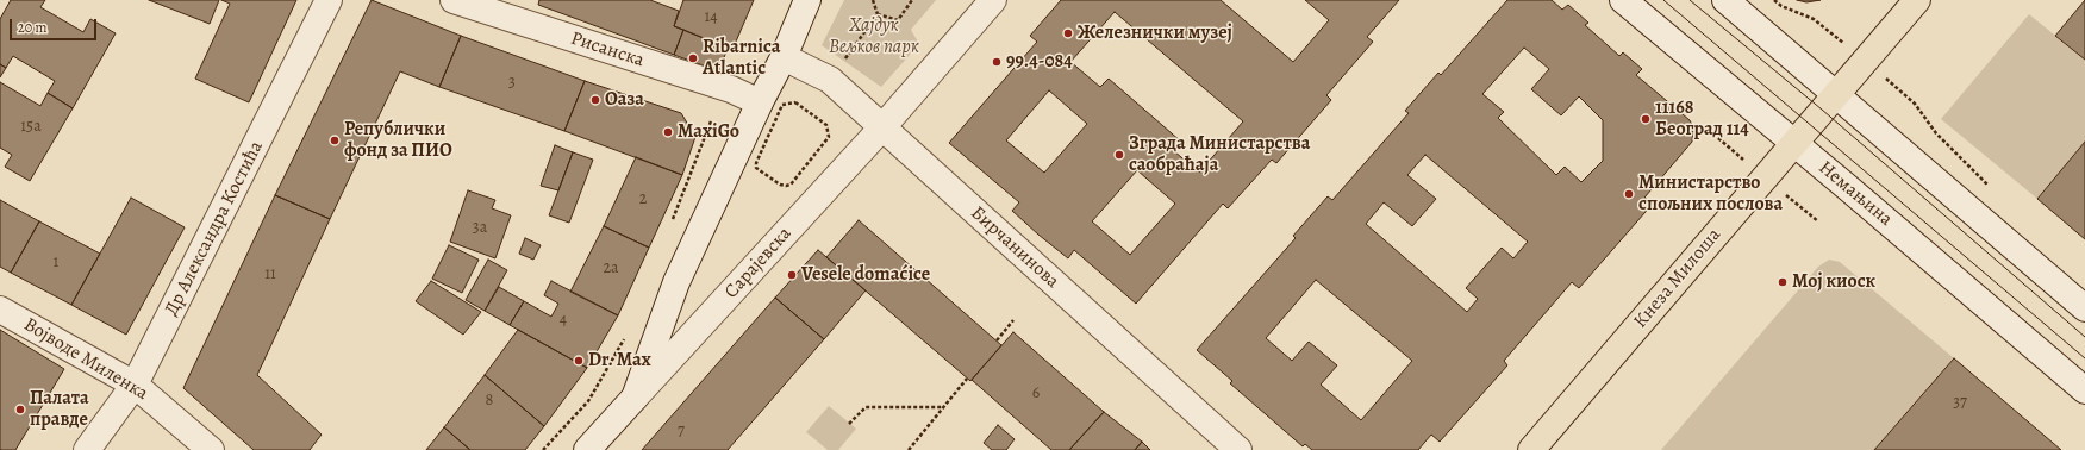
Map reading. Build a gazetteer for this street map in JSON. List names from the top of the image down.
{
  "streets": {
    "main road": ["Кнеза Милоша"],
    "street": [
      "Рисанска",
      "Немањина",
      "Др Александра Костића",
      "Бирчанинова",
      "Сарајевска",
      "Војводе Миленка"
    ]
  },
  "crossings": [
    ["Рисанска", "Сарајевска"],
    ["Немањина", "Кнеза Милоша"],
    ["Др Александра Костића", "Војводе Миленка"],
    ["Бирчанинова", "Сарајевска"]
  ],
  "parks": ["Хајдук Вељков парк"],
  "places": [
    "Железнички музеј",
    "Ribarnica Atlantic",
    "99.4-084",
    "Оаза",
    "11168 Београд 114",
    "MaxiGo",
    "Републички фонд за ПИО",
    "Зграда Министарства саобраћаја",
    "Министарство спољних послова",
    "Vesele domaćice",
    "Мој киоск",
    "Dr. Max",
    "Палата правде"
  ],
  "house_numbers": [
    "14",
    "3",
    "15a",
    "2",
    "3a",
    "1",
    "2a",
    "11",
    "4",
    "6",
    "8",
    "37",
    "7"
  ],
  "scale_bar": "20 m"
}
